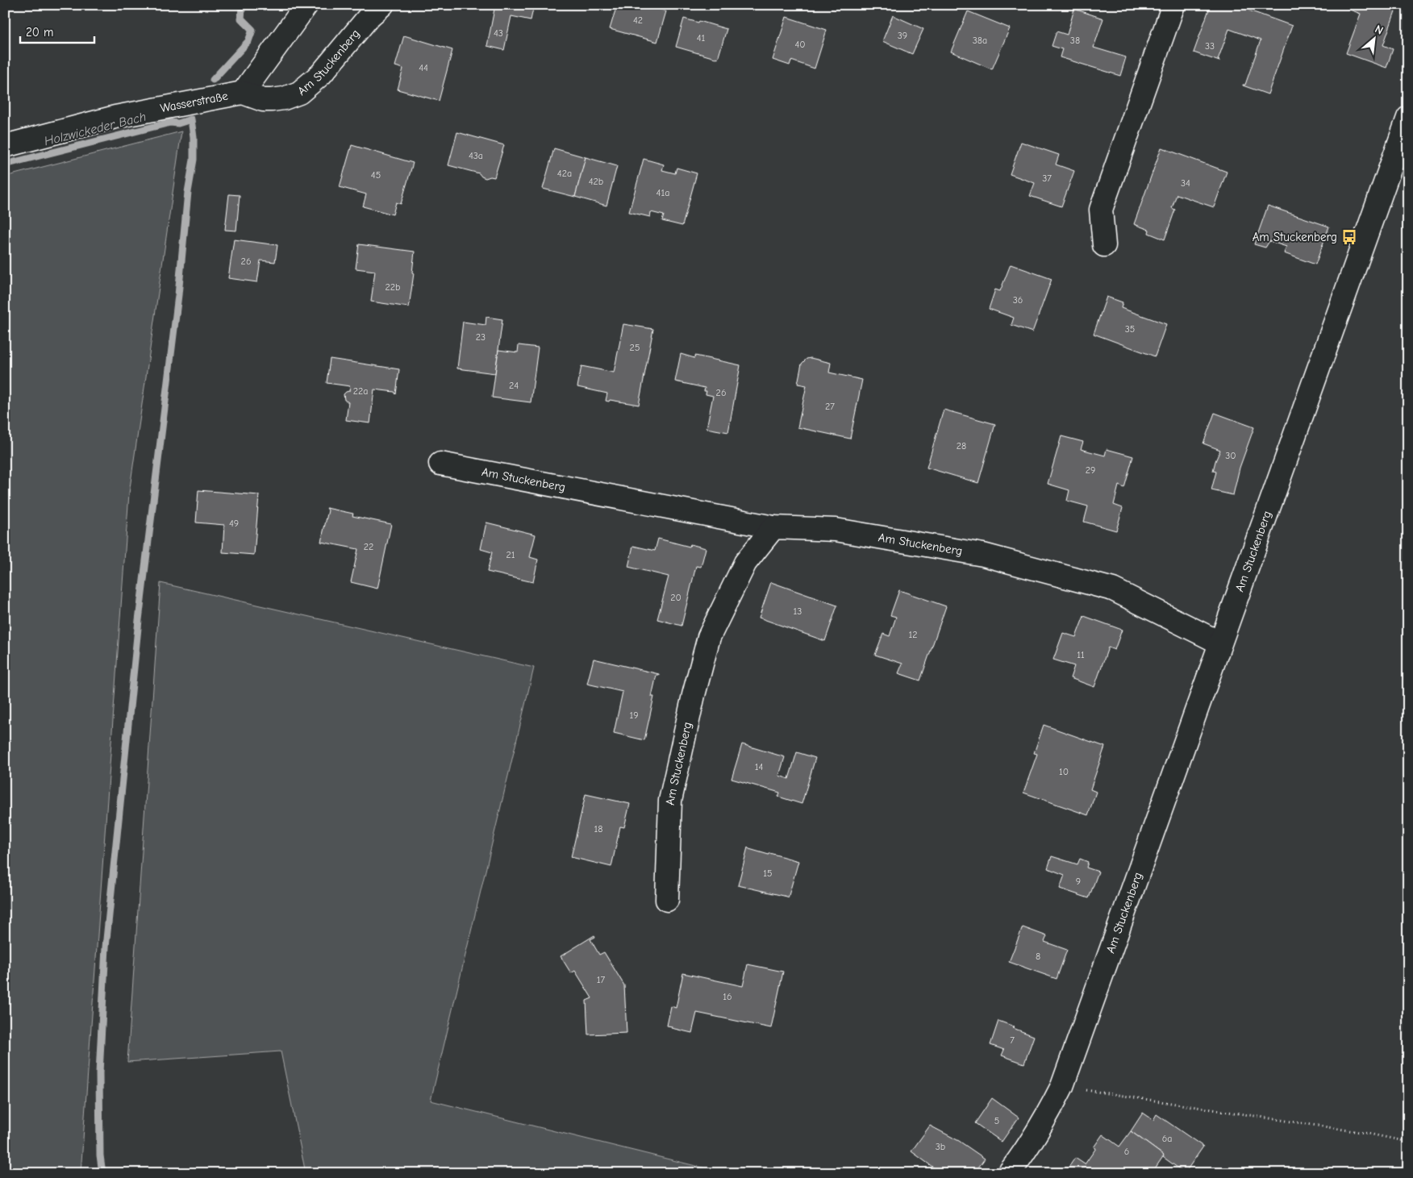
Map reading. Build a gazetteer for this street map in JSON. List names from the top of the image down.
{
  "streets": {
    "street": ["Am Stuckenberg", "Wasserstraße"]
  },
  "crossings": [
    ["Am Stuckenberg", "Wasserstraße"]
  ],
  "water": ["Holzwickeder Bach"],
  "places": {
    "bus stop": ["Am Stuckenberg"]
  },
  "house_numbers": [
    "42",
    "43",
    "39",
    "41",
    "38a",
    "38",
    "40",
    "33",
    "44",
    "43a",
    "42a",
    "45",
    "37",
    "42b",
    "34",
    "41a",
    "26",
    "22b",
    "36",
    "35",
    "23",
    "25",
    "24",
    "22a",
    "26",
    "27",
    "28",
    "30",
    "29",
    "49",
    "22",
    "21",
    "20",
    "13",
    "12",
    "11",
    "19",
    "14",
    "10",
    "18",
    "15",
    "9",
    "8",
    "17",
    "16",
    "7",
    "5",
    "6a",
    "3b",
    "6"
  ],
  "scale_bar": "20 m",
  "north": "top right"
}
